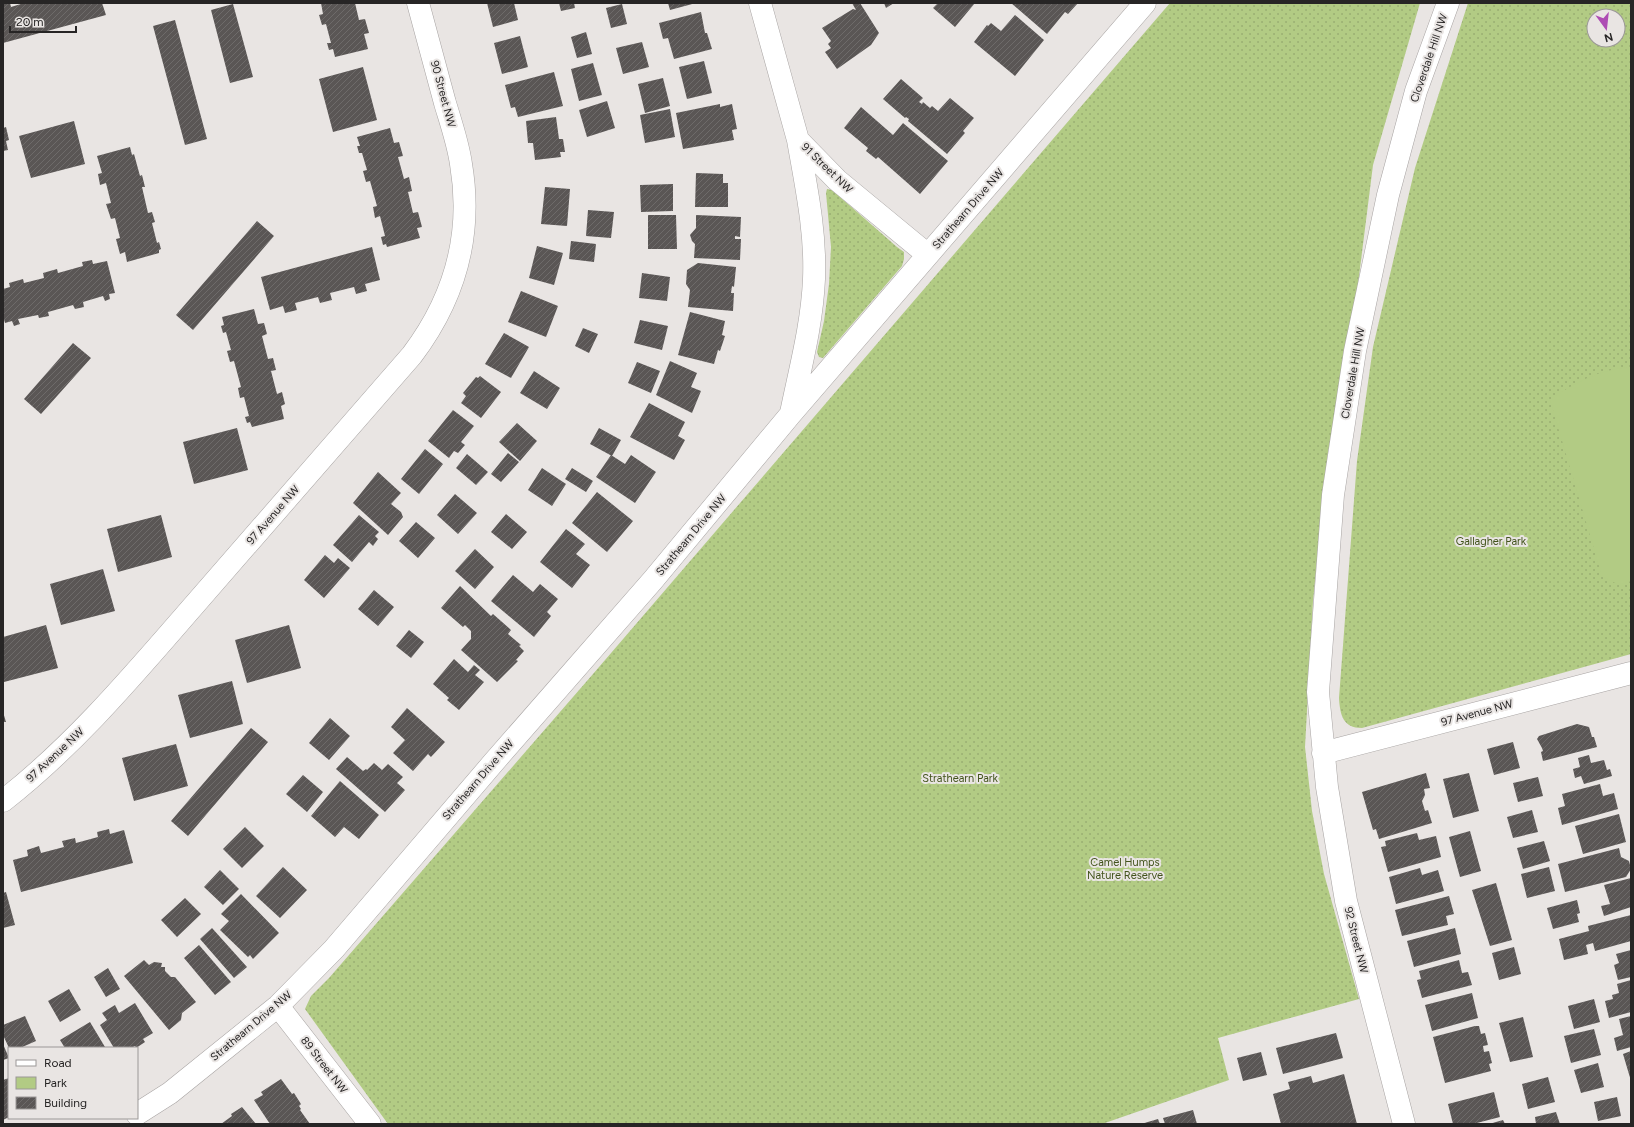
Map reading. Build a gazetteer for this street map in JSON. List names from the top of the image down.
{
  "streets": {
    "street": [
      "Cloverdale Hill NW",
      "90 Street NW",
      "91 Street NW",
      "Strathearn Drive NW",
      "97 Avenue NW",
      "92 Street NW",
      "89 Street NW"
    ]
  },
  "crossings": [
    ["Cloverdale Hill NW", "97 Avenue NW"],
    ["Cloverdale Hill NW", "92 Street NW"],
    ["90 Street NW", "97 Avenue NW"],
    ["91 Street NW", "Strathearn Drive NW"],
    ["Strathearn Drive NW", "89 Street NW"],
    ["97 Avenue NW", "92 Street NW"]
  ],
  "parks": ["Gallagher Park", "Strathearn Park", "Camel Humps Nature Reserve"],
  "legend": ["Road", "Park", "Building"],
  "scale_bar": "20 m",
  "north": "bottom"
}
